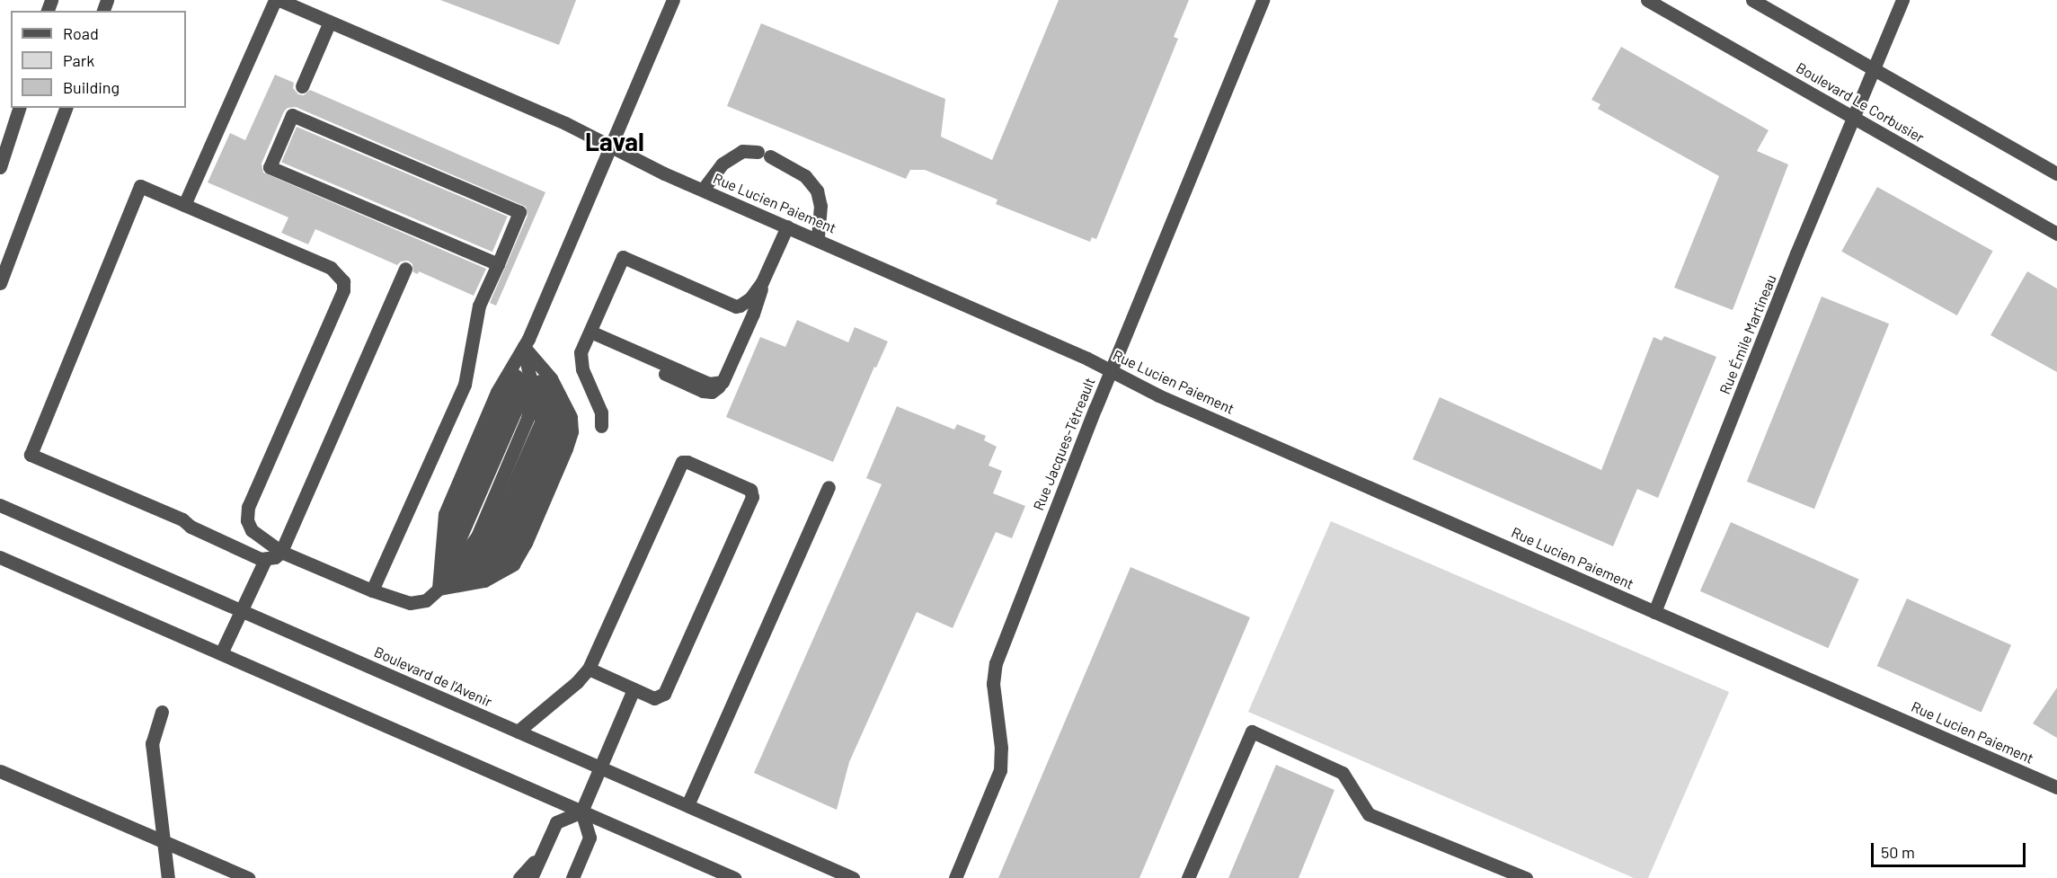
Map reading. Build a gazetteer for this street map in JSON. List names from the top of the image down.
{
  "streets": {
    "street": [
      "Boulevard Le Corbusier",
      "Rue Lucien Paiement",
      "Rue Émile Martineau",
      "Rue Jacques-Tétreault",
      "Boulevard de l'Avenir"
    ]
  },
  "crossings": [
    ["Boulevard Le Corbusier", "Rue Émile Martineau"],
    ["Rue Lucien Paiement", "Rue Émile Martineau"],
    ["Rue Lucien Paiement", "Rue Jacques-Tétreault"]
  ],
  "districts": ["Laval"],
  "legend": ["Road", "Park", "Building"],
  "scale_bar": "50 m"
}
